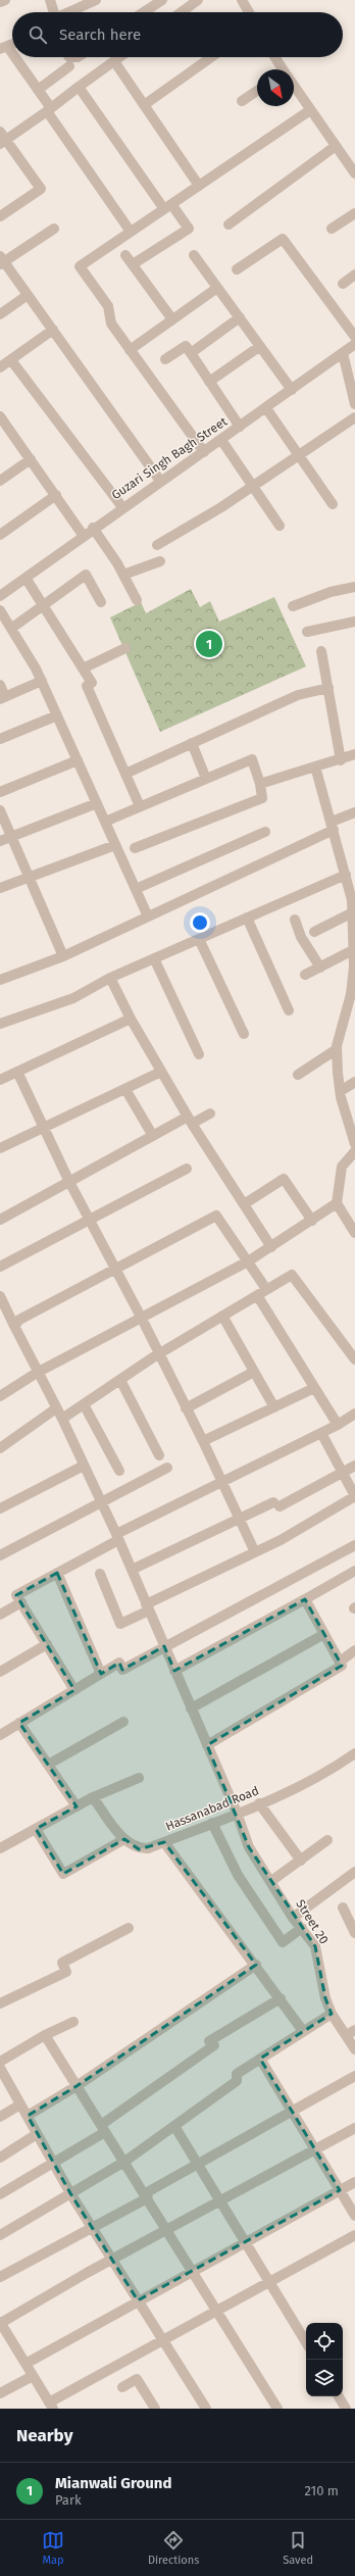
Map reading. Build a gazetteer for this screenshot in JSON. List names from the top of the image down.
{
  "streets": {
    "street": ["Guzari Singh Bagh Street", "Hassanabad Road", "Street 20"]
  },
  "crossings": [
    ["Hassanabad Road", "Street 20"]
  ],
  "north": "bottom right",
  "page": {
    "search": "Search here",
    "pins": "1",
    "heading": "Nearby",
    "list": [
      {
        "mark": "1",
        "name": "Mianwali Ground",
        "note": "Park",
        "value": "210 m"
      }
    ],
    "nav": ["Map", "Directions", "Saved"]
  }
}
